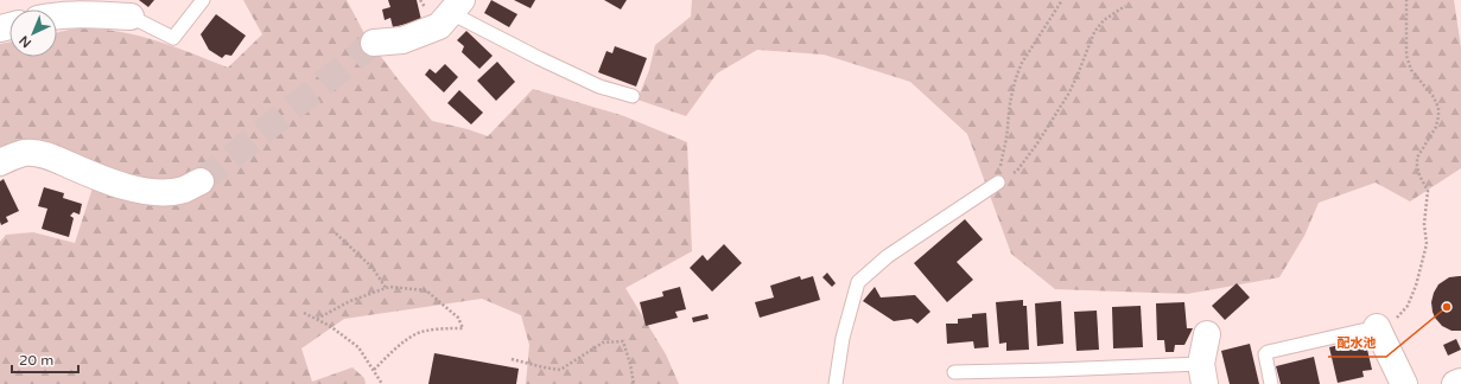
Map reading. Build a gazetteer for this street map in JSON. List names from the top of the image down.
{
  "places": ["配水池"],
  "scale_bar": "20 m",
  "north": "bottom left"
}
